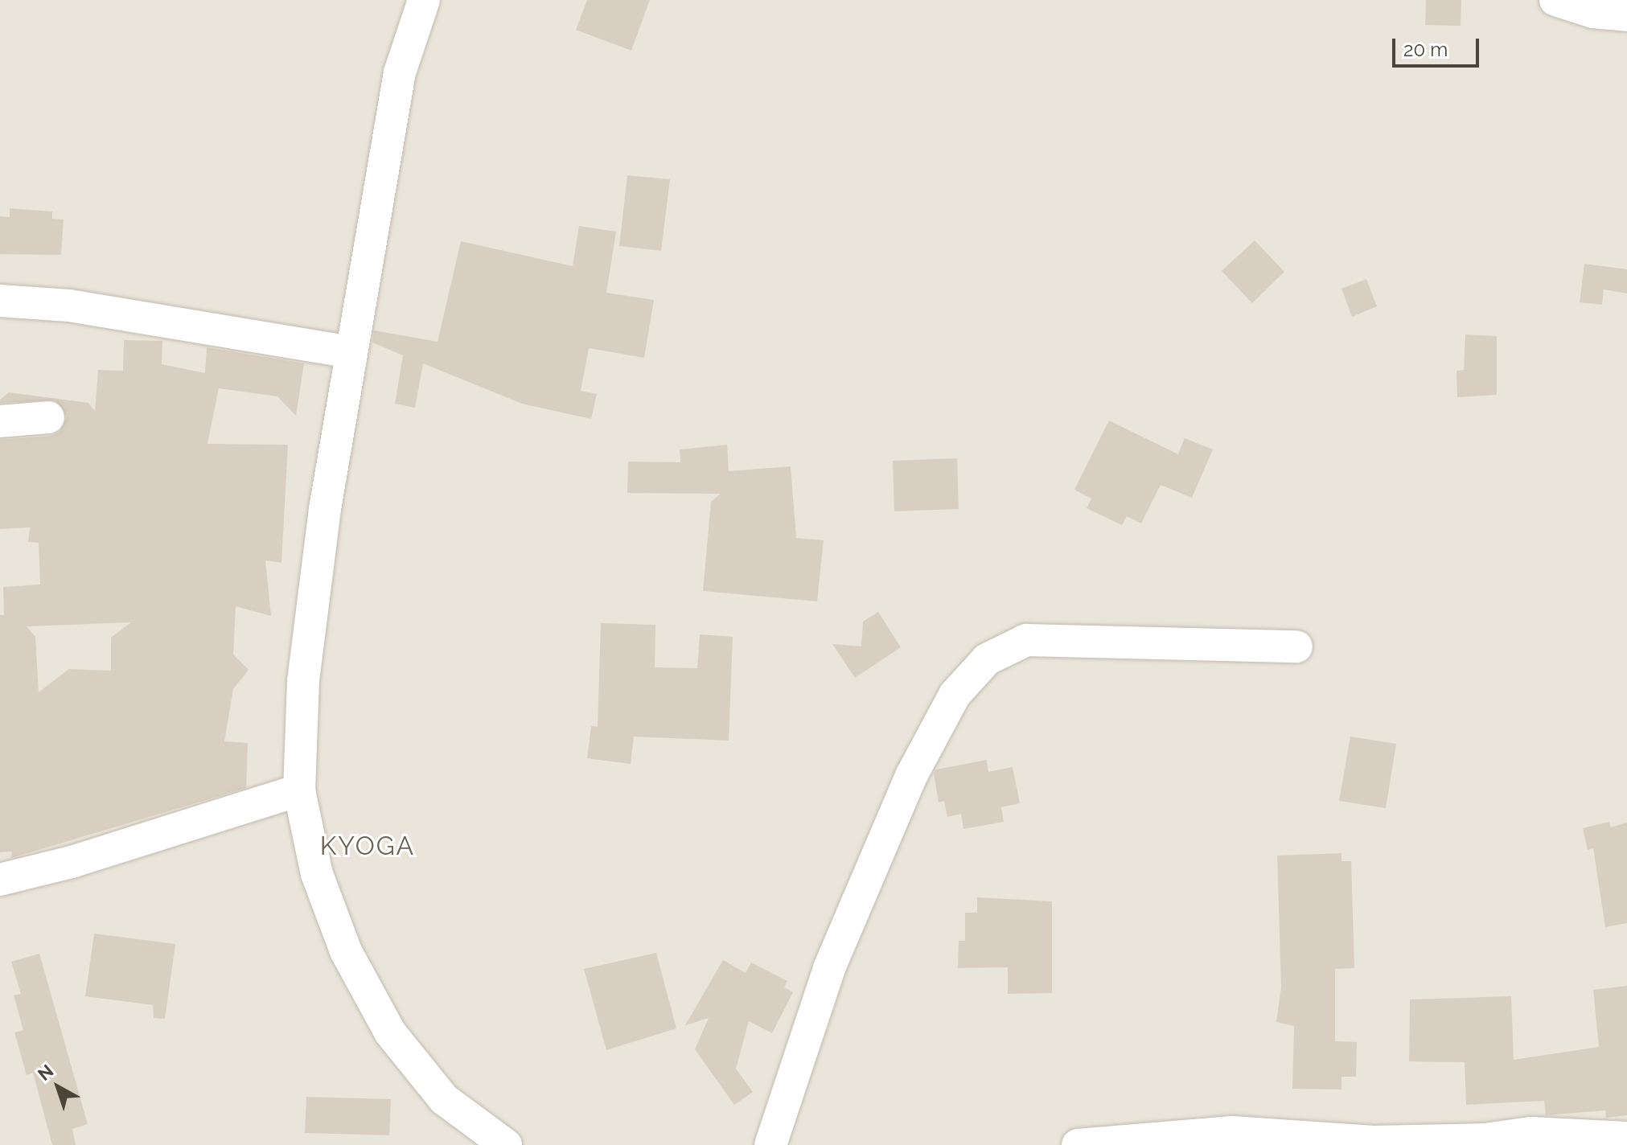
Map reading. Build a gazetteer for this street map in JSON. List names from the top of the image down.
{
  "districts": ["KYOGA"],
  "scale_bar": "20 m",
  "north": "top left"
}
